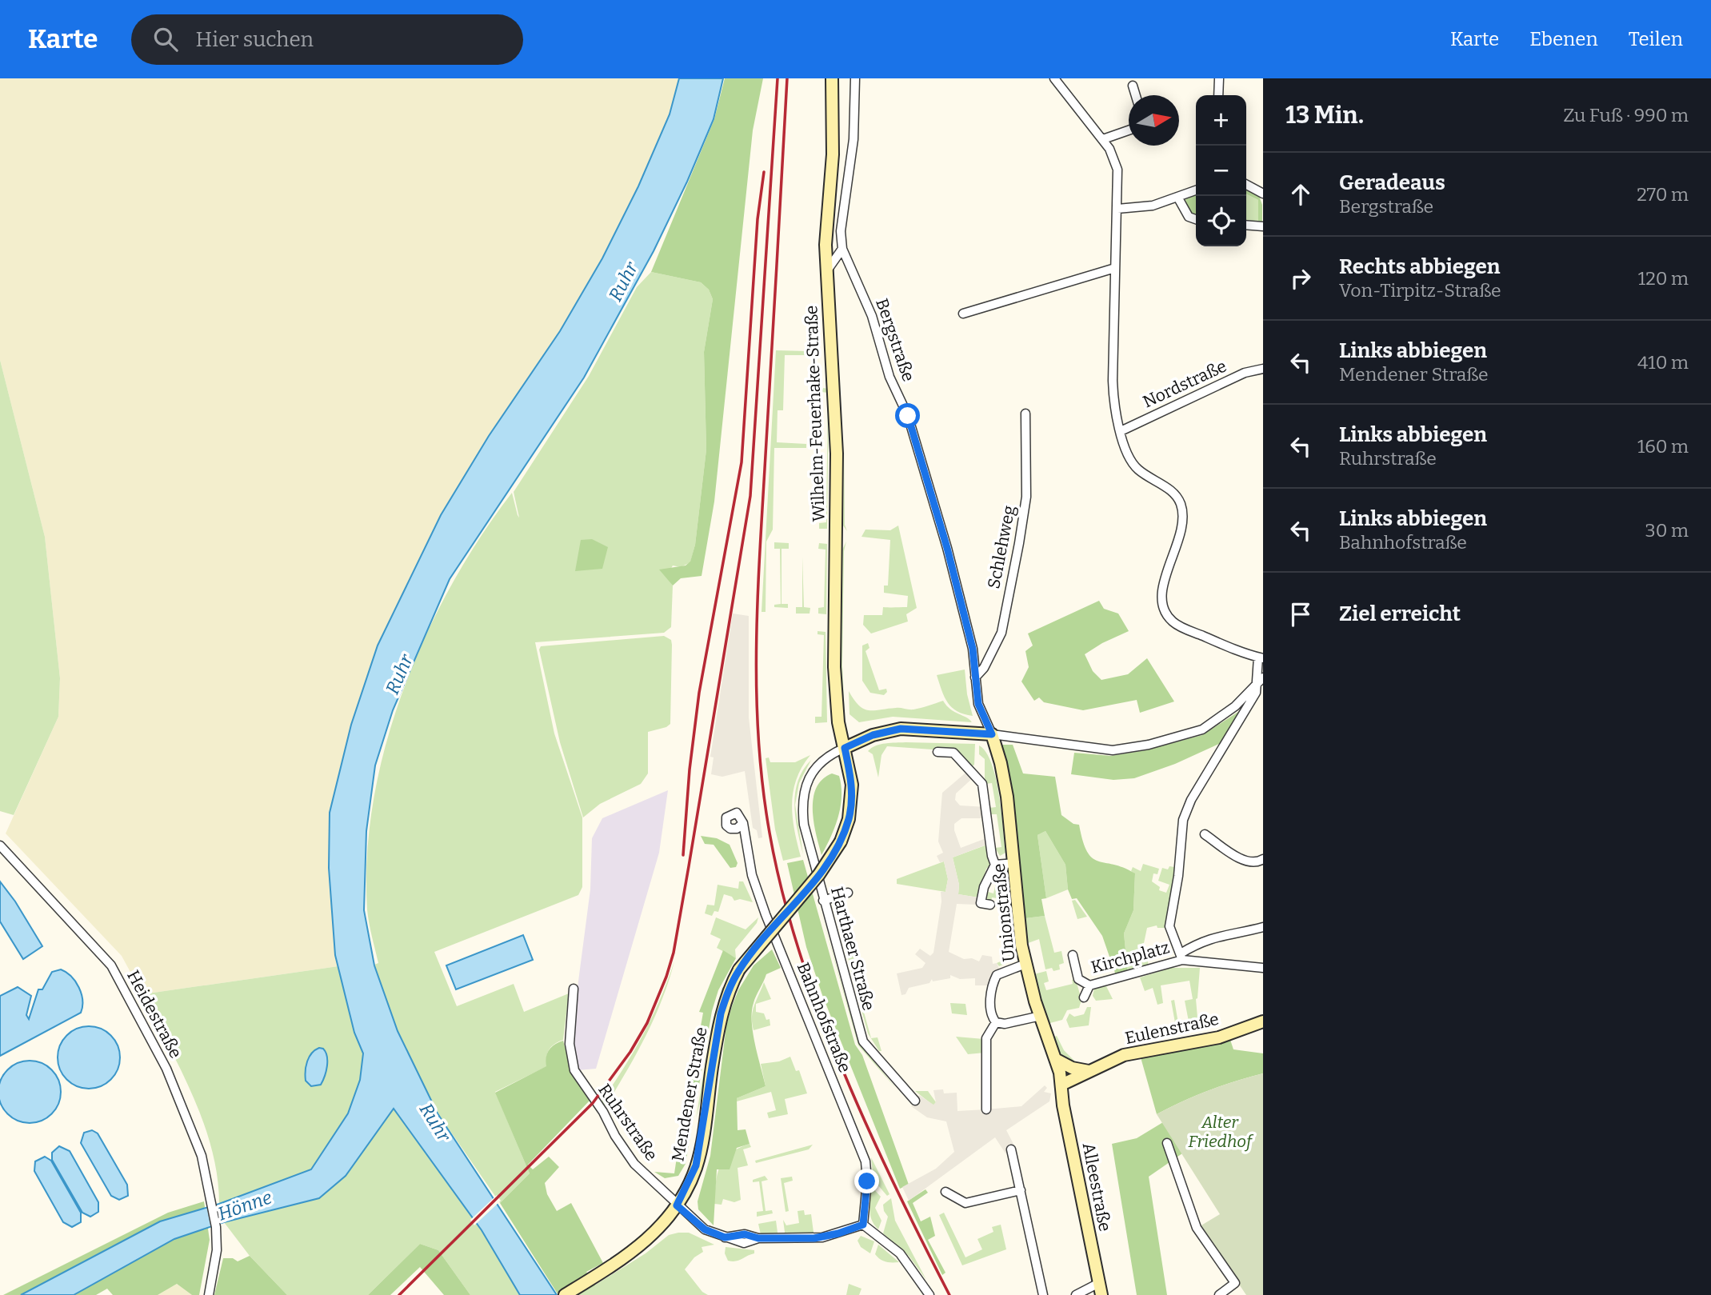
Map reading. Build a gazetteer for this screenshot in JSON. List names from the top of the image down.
{
  "streets": {
    "main road": [
      "Wilhelm-Feuerhake-Straße",
      "Unionstraße",
      "Eulenstraße",
      "Mendener Straße",
      "Alleestraße"
    ],
    "street": [
      "Bergstraße",
      "Nordstraße",
      "Schlehweg",
      "Harthaer Straße",
      "Kirchplatz",
      "Heidestraße",
      "Bahnhofstraße",
      "Ruhrstraße"
    ]
  },
  "crossings": [
    ["Bergstraße", "Schlehweg"],
    ["Bergstraße", "Unionstraße"],
    ["Wilhelm-Feuerhake-Straße", "Harthaer Straße"],
    ["Wilhelm-Feuerhake-Straße", "Mendener Straße"],
    ["Unionstraße", "Eulenstraße"],
    ["Unionstraße", "Alleestraße"],
    ["Harthaer Straße", "Mendener Straße"],
    ["Bahnhofstraße", "Ruhrstraße"],
    ["Eulenstraße", "Alleestraße"],
    ["Mendener Straße", "Ruhrstraße"]
  ],
  "water": ["Ruhr", "Hönne"],
  "parks": ["Alter Friedhof"],
  "north": "right",
  "page": {
    "header": "Karte",
    "search": "Hier suchen",
    "nav": ["Karte", "Ebenen", "Teilen"],
    "heading": ["13 Min.", "Zu Fuß · 990 m"],
    "map_buttons": ["+", "−"],
    "list": [
      ["Geradeaus", "Bergstraße", "270 m"],
      ["Rechts abbiegen", "Von-Tirpitz-Straße", "120 m"],
      ["Links abbiegen", "Mendener Straße", "410 m"],
      ["Links abbiegen", "Ruhrstraße", "160 m"],
      ["Links abbiegen", "Bahnhofstraße", "30 m"],
      "Ziel erreicht"
    ]
  }
}
